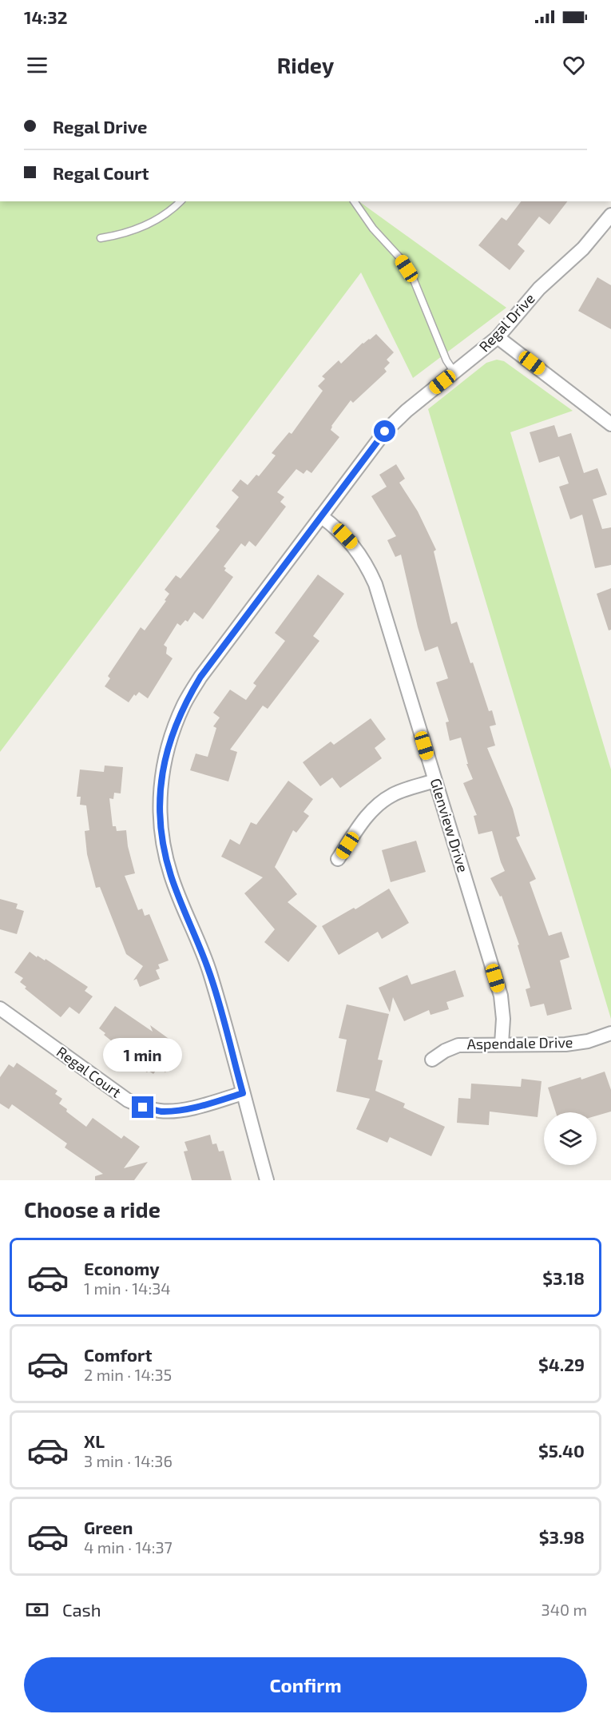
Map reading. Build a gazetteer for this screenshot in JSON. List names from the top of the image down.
{
  "streets": {
    "street": [
      "Regal Drive",
      "Glenview Drive",
      "Aspendale Drive",
      "Regal Court"
    ]
  },
  "crossings": [
    ["Regal Drive", "Glenview Drive"],
    ["Regal Drive", "Regal Court"],
    ["Glenview Drive", "Aspendale Drive"]
  ],
  "page": {
    "status": "14:32",
    "header": "Ridey",
    "banner": ["Regal Drive", "Regal Court"],
    "bubble": "1 min",
    "heading": "Choose a ride",
    "list": [
      {
        "name": "Economy",
        "note": "1 min · 14:34",
        "value": "$3.18"
      },
      {
        "name": "Comfort",
        "note": "2 min · 14:35",
        "value": "$4.29"
      },
      {
        "name": "XL",
        "note": "3 min · 14:36",
        "value": "$5.40"
      },
      {
        "name": "Green",
        "note": "4 min · 14:37",
        "value": "$3.98"
      }
    ],
    "pay": ["Cash", "340 m"],
    "buttons": "Confirm"
  }
}
